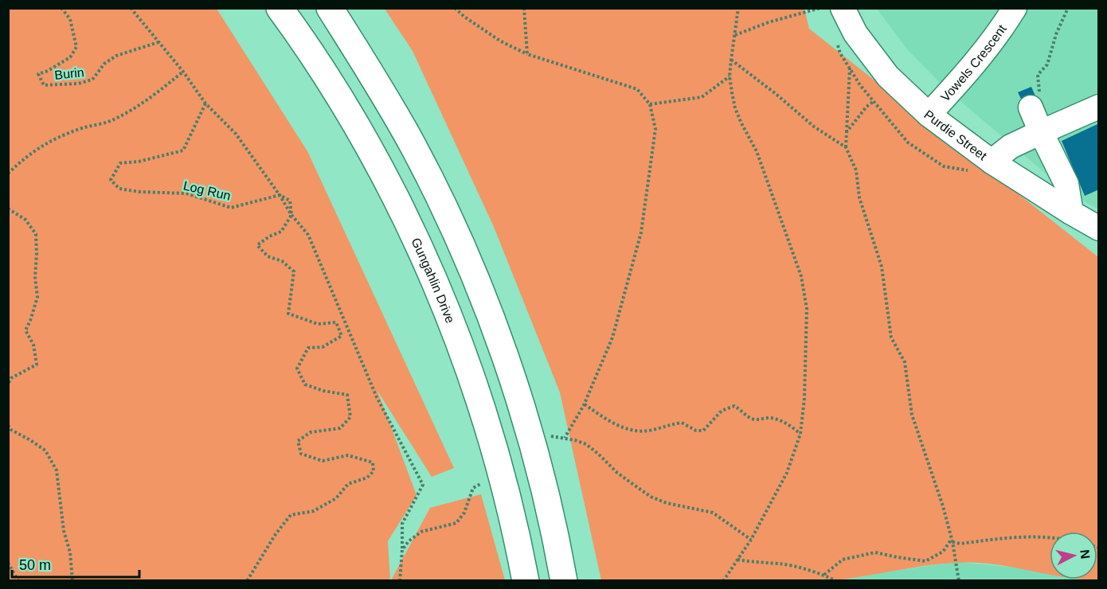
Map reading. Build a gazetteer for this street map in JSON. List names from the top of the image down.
{
  "streets": {
    "highway": ["Gungahlin Drive"],
    "street": ["Vowels Crescent", "Purdie Street"],
    "path": ["Burin", "Log Run"]
  },
  "crossings": [
    ["Vowels Crescent", "Purdie Street"]
  ],
  "scale_bar": "50 m",
  "north": "right"
}
